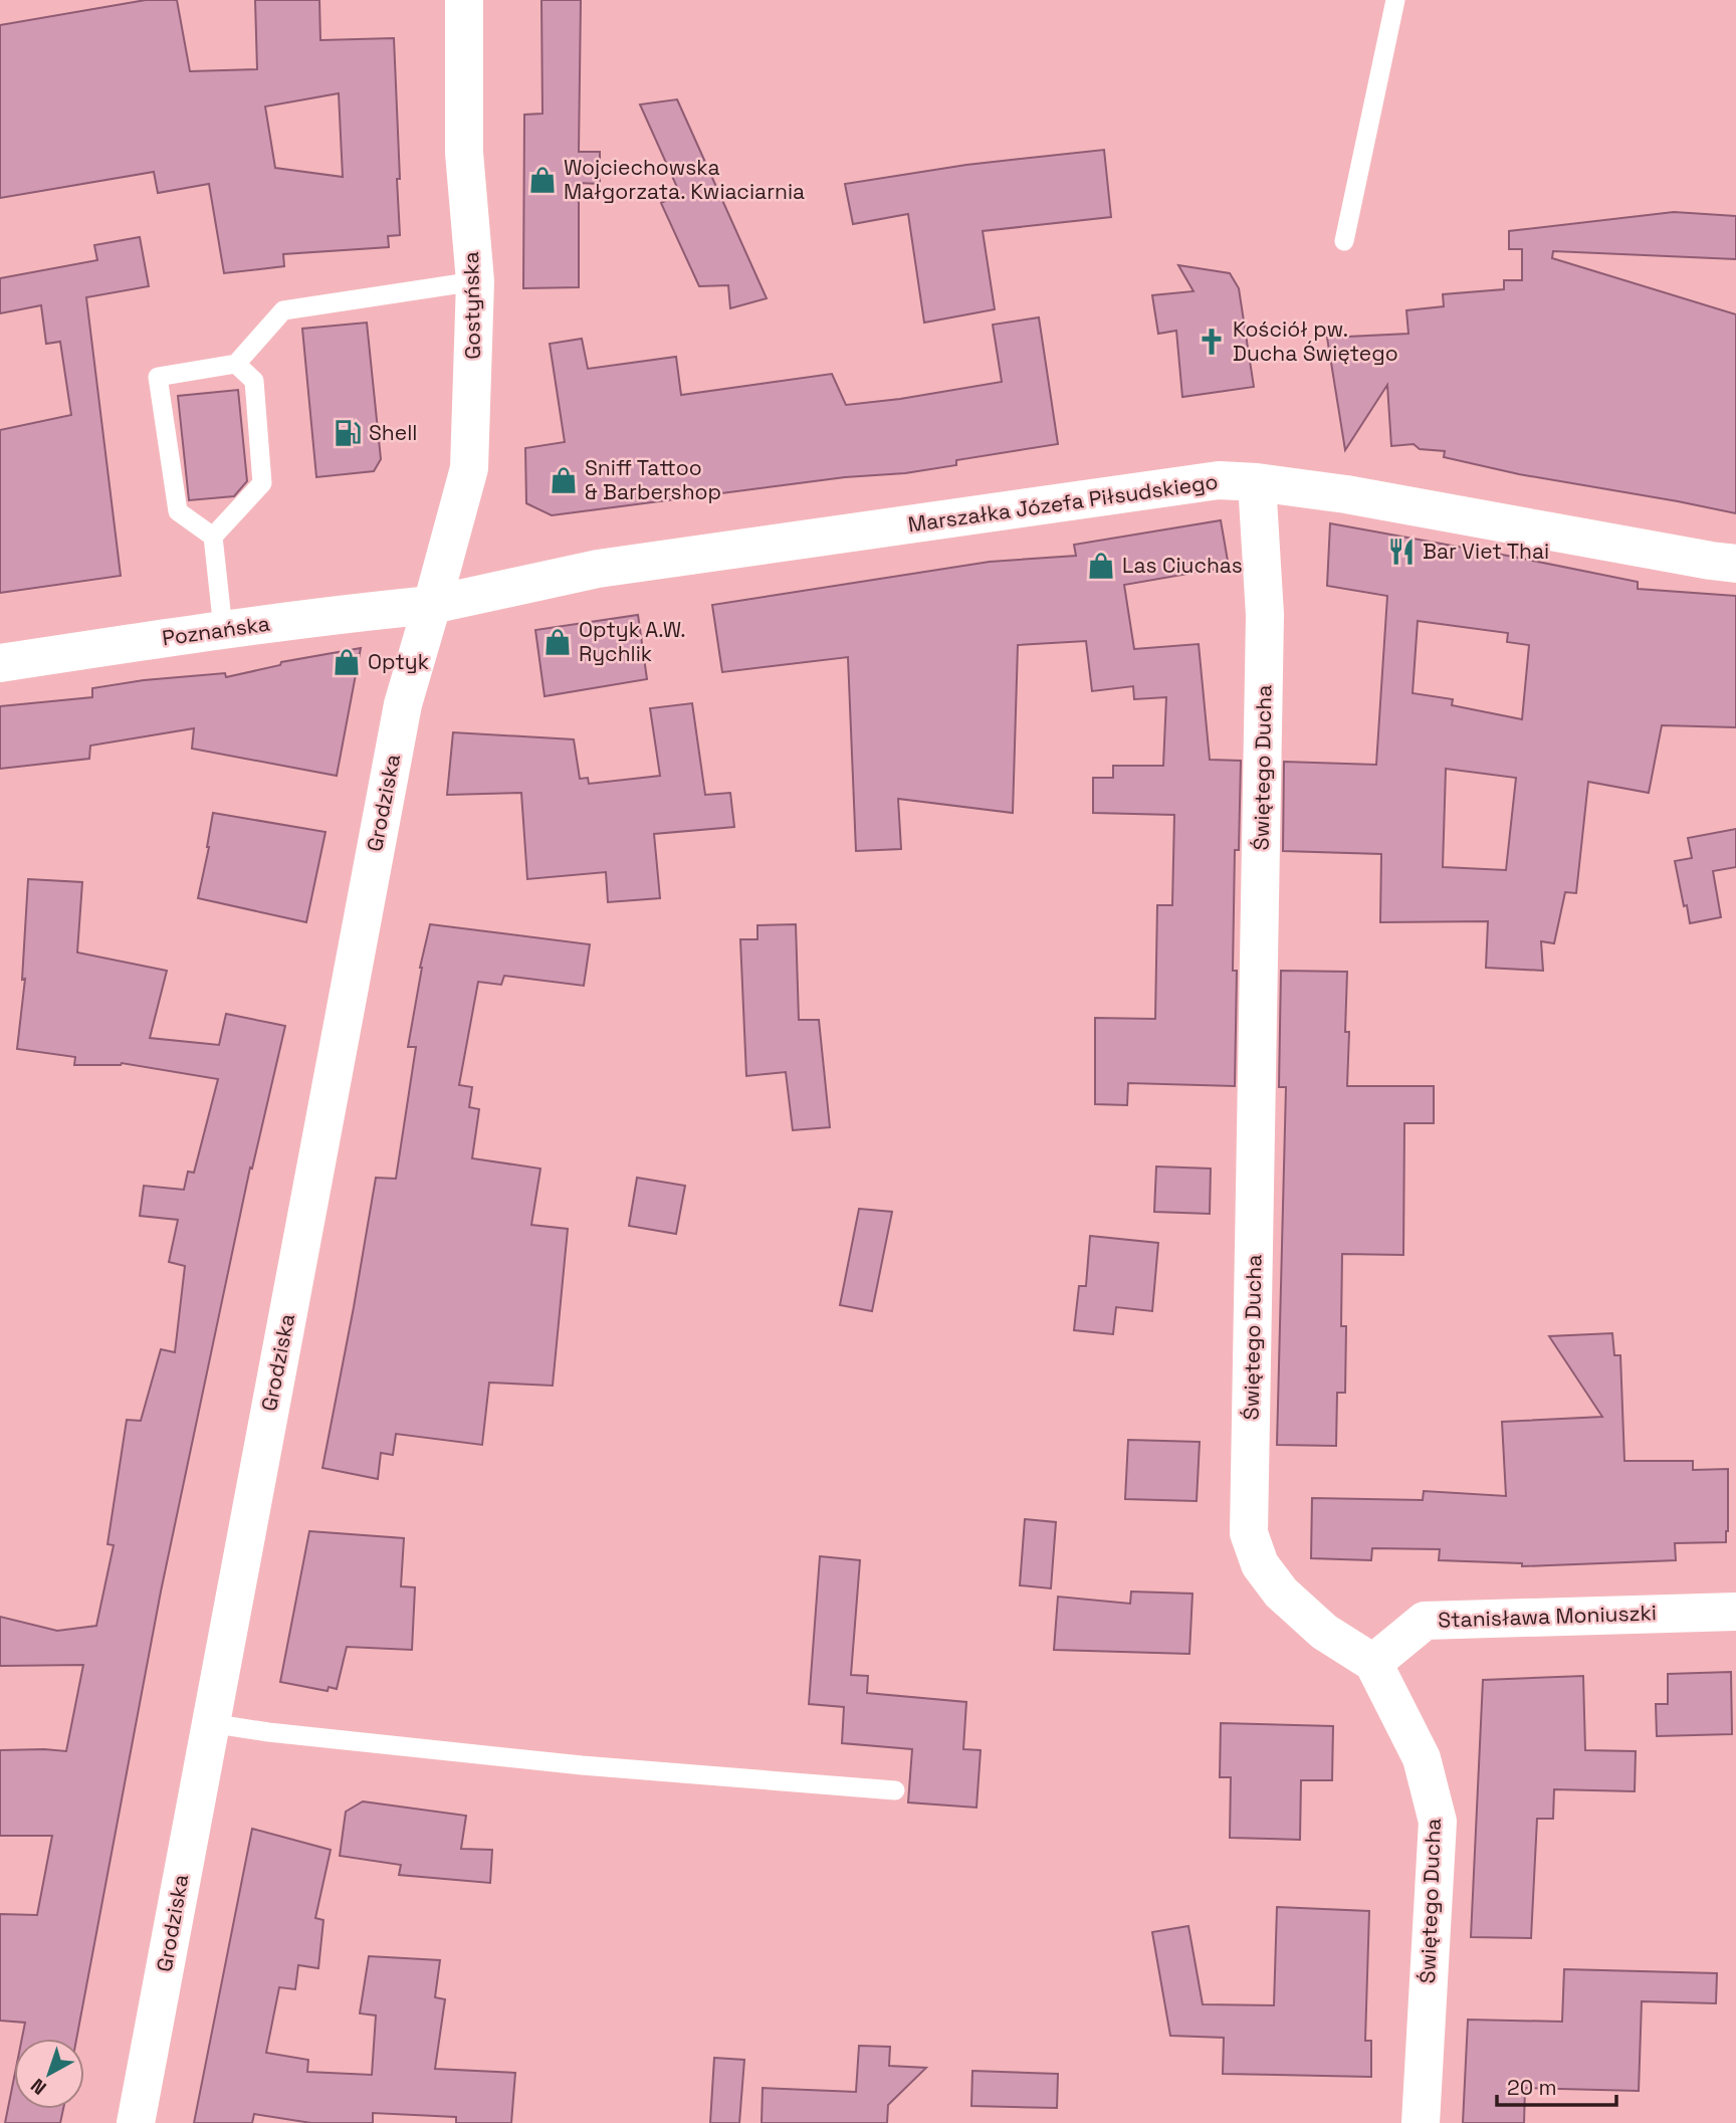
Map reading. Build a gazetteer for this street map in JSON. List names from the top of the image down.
{
  "streets": {
    "street": [
      "Gostyńska",
      "Marszałka Józefa Piłsudskiego",
      "Poznańska",
      "Świętego Ducha",
      "Grodziska",
      "Stanisława Moniuszki"
    ]
  },
  "crossings": [
    ["Gostyńska", "Marszałka Józefa Piłsudskiego"],
    ["Gostyńska", "Poznańska"],
    ["Gostyńska", "Grodziska"],
    ["Marszałka Józefa Piłsudskiego", "Poznańska"],
    ["Marszałka Józefa Piłsudskiego", "Świętego Ducha"],
    ["Marszałka Józefa Piłsudskiego", "Grodziska"],
    ["Poznańska", "Grodziska"],
    ["Świętego Ducha", "Stanisława Moniuszki"]
  ],
  "places": {
    "shop": [
      "Wojciechowska Małgorzata. Kwiaciarnia",
      "Sniff Tattoo & Barbershop",
      "Las Ciuchas",
      "Optyk A.W. Rychlik",
      "Optyk"
    ],
    "church": ["Kościół pw. Ducha Świętego"],
    "fuel station": ["Shell"],
    "restaurant": ["Bar Viet Thai"]
  },
  "scale_bar": "20 m",
  "north": "bottom left"
}
